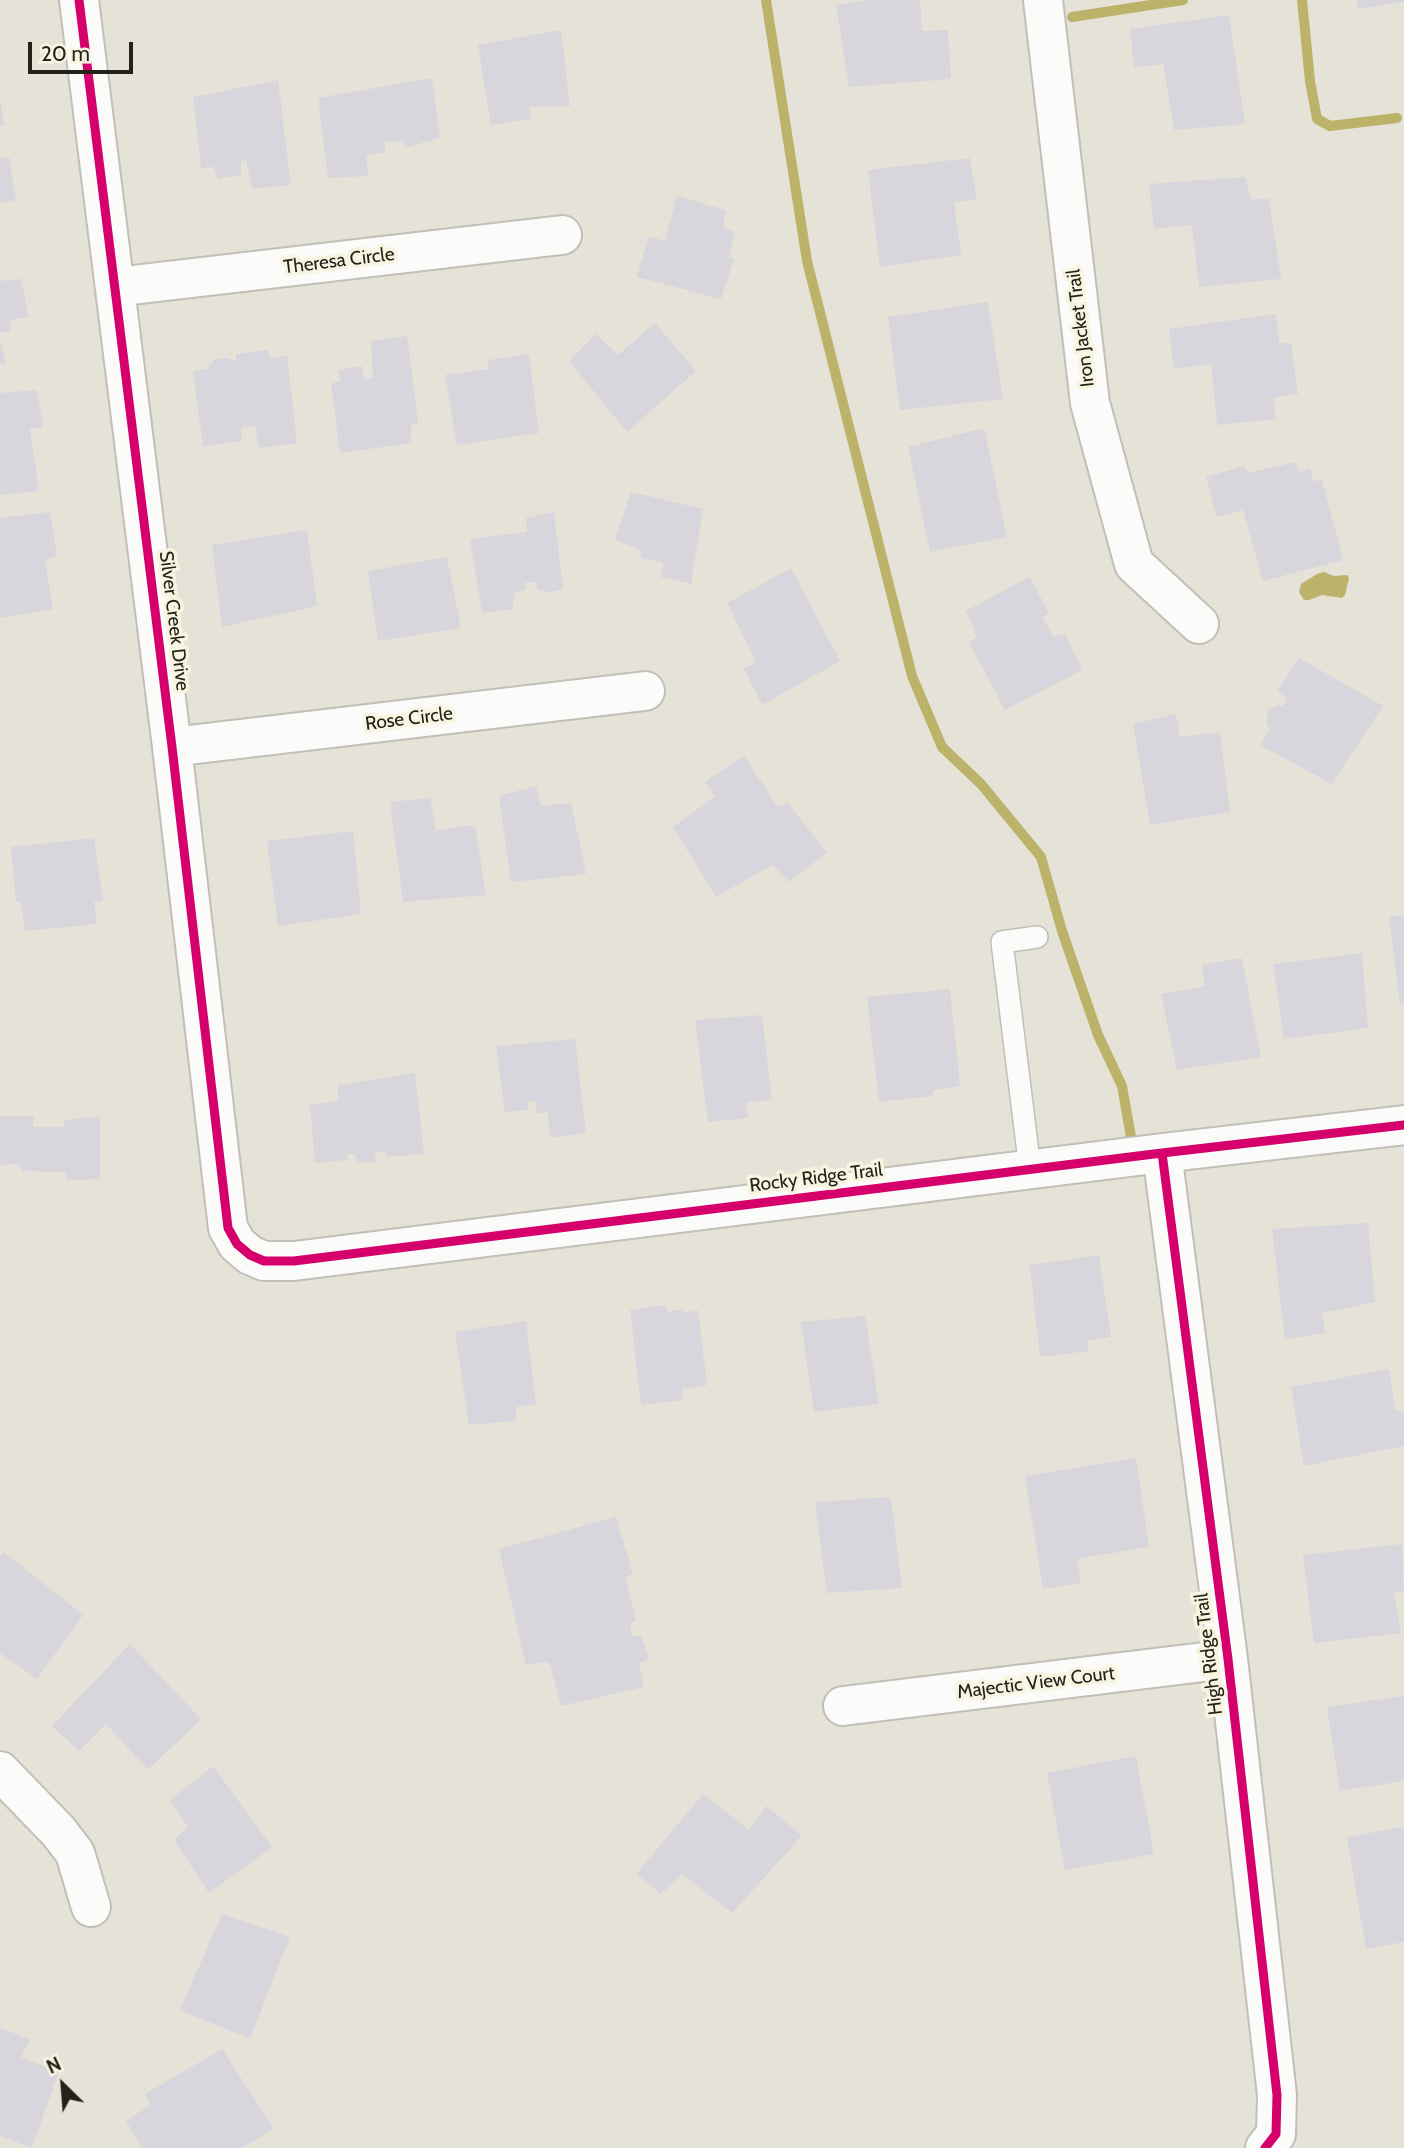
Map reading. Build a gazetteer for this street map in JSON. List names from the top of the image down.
{
  "streets": {
    "street": [
      "Theresa Circle",
      "Iron Jacket Trail",
      "Silver Creek Drive",
      "Rose Circle",
      "Rocky Ridge Trail",
      "High Ridge Trail",
      "Majectic View Court"
    ]
  },
  "crossings": [
    ["Theresa Circle", "Silver Creek Drive"],
    ["Silver Creek Drive", "Rose Circle"],
    ["Silver Creek Drive", "Rocky Ridge Trail"],
    ["Rocky Ridge Trail", "High Ridge Trail"],
    ["High Ridge Trail", "Majectic View Court"]
  ],
  "scale_bar": "20 m",
  "north": "top left"
}
